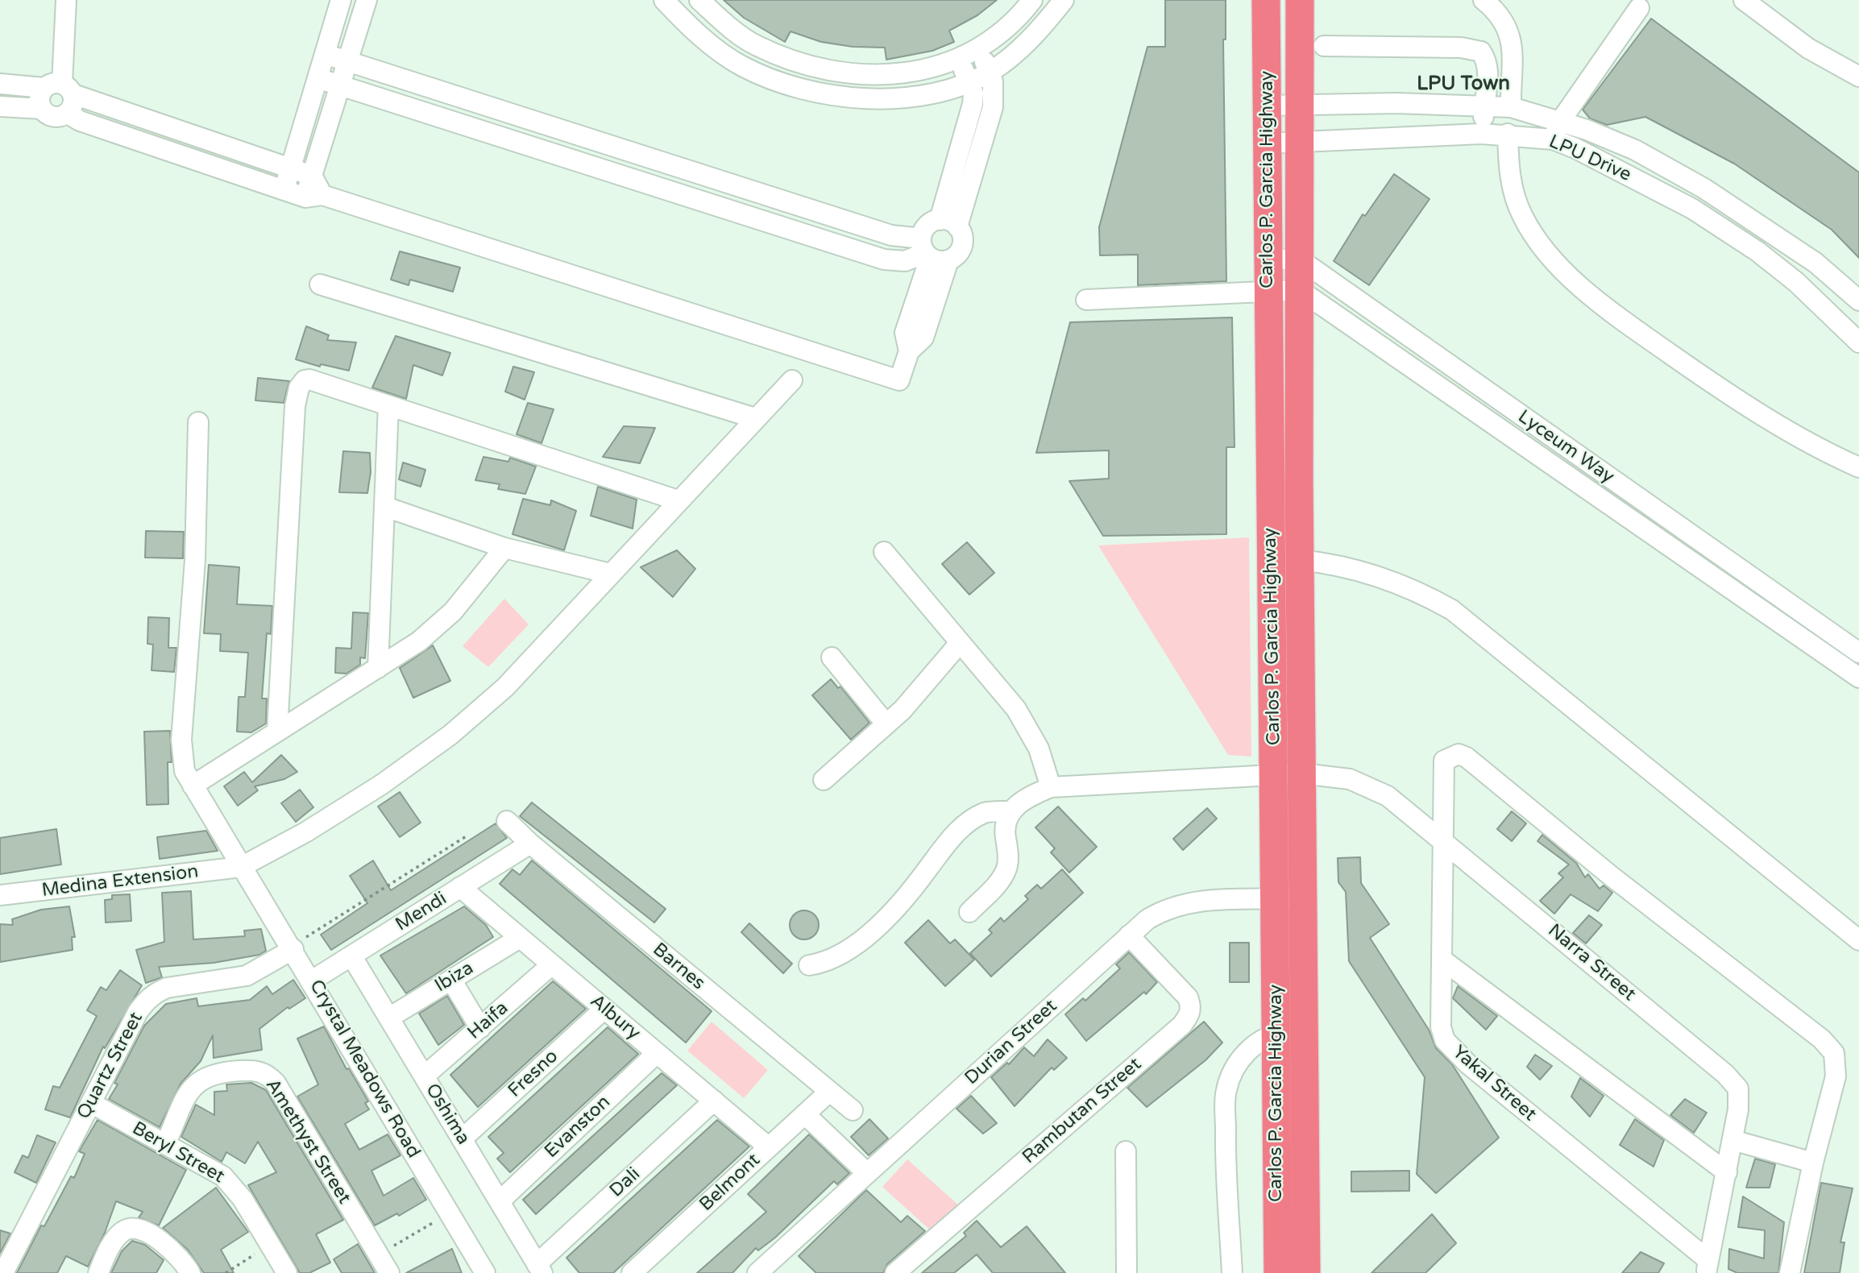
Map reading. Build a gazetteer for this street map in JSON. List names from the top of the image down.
{
  "streets": {
    "highway": ["Carlos P. Garcia Highway"],
    "street": [
      "LPU Drive",
      "Lyceum Way",
      "Medina Extension",
      "Mendi",
      "Narra Street",
      "Barnes",
      "Ibiza",
      "Albury",
      "Haifa",
      "Durian Street",
      "Quartz Street",
      "Crystal Meadows Road",
      "Fresno",
      "Yakal Street",
      "Rambutan Street",
      "Oshima",
      "Evanston",
      "Amethyst Street",
      "Beryl Street",
      "Dali",
      "Belmont"
    ]
  },
  "crossings": [
    ["LPU Drive", "Carlos P. Garcia Highway"],
    ["Carlos P. Garcia Highway", "Lyceum Way"],
    ["Carlos P. Garcia Highway", "Narra Street"],
    ["Carlos P. Garcia Highway", "Durian Street"],
    ["Medina Extension", "Crystal Meadows Road"],
    ["Mendi", "Barnes"],
    ["Mendi", "Albury"],
    ["Mendi", "Crystal Meadows Road"],
    ["Mendi", "Oshima"],
    ["Narra Street", "Yakal Street"],
    ["Barnes", "Belmont"],
    ["Ibiza", "Albury"],
    ["Ibiza", "Oshima"],
    ["Albury", "Haifa"],
    ["Albury", "Fresno"],
    ["Albury", "Evanston"],
    ["Albury", "Dali"],
    ["Albury", "Belmont"],
    ["Haifa", "Oshima"],
    ["Durian Street", "Rambutan Street"],
    ["Quartz Street", "Crystal Meadows Road"],
    ["Quartz Street", "Beryl Street"],
    ["Fresno", "Oshima"],
    ["Oshima", "Evanston"],
    ["Oshima", "Dali"],
    ["Amethyst Street", "Beryl Street"]
  ],
  "districts": ["LPU Town"]
}
